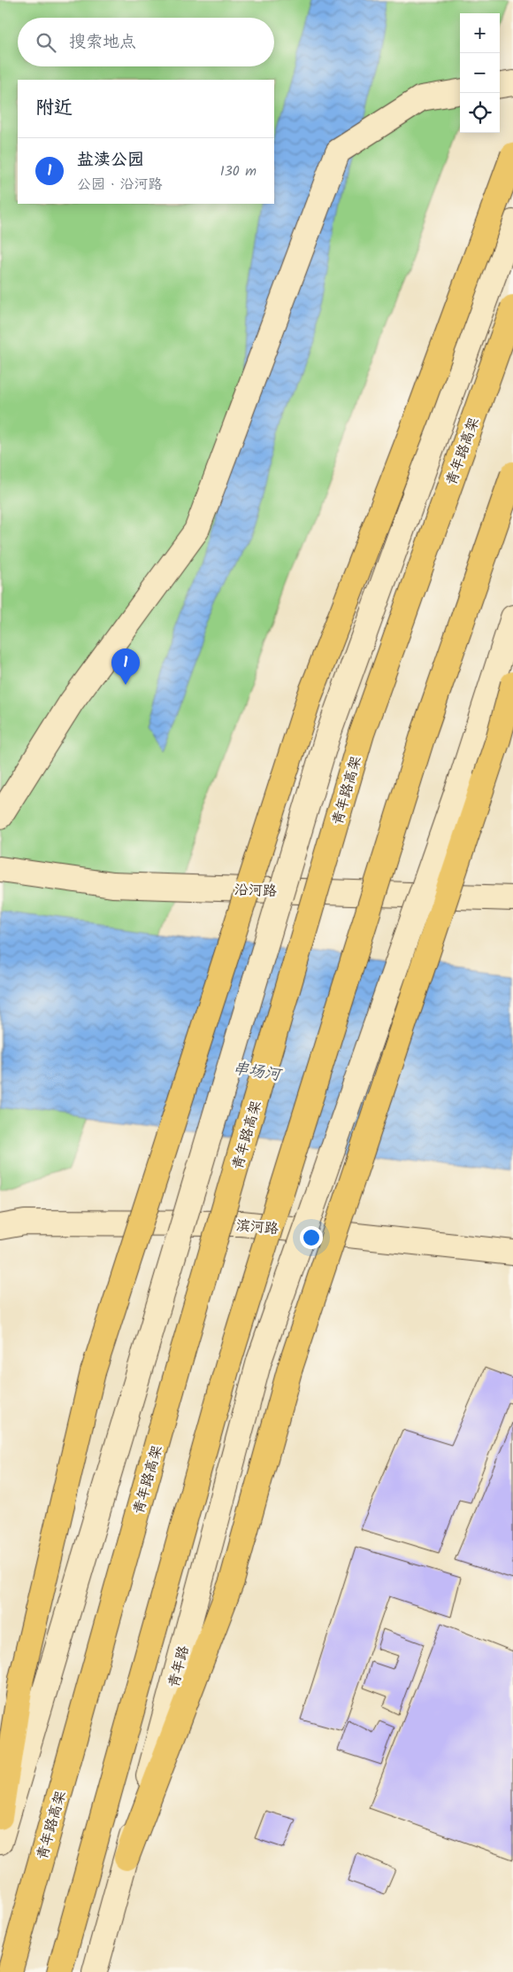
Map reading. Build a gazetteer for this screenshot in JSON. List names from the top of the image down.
{
  "streets": {
    "highway": ["青年路高架"],
    "main road": ["沿河路", "滨河路", "青年路"]
  },
  "water": ["串场河"],
  "page": {
    "map_buttons": ["+", "−"],
    "search": "搜索地点",
    "heading": "附近",
    "list": [
      {
        "mark": "1",
        "name": "盐渎公园",
        "note": "公园 · 沿河路",
        "value": "130 m"
      }
    ],
    "pins": "1"
  }
}
